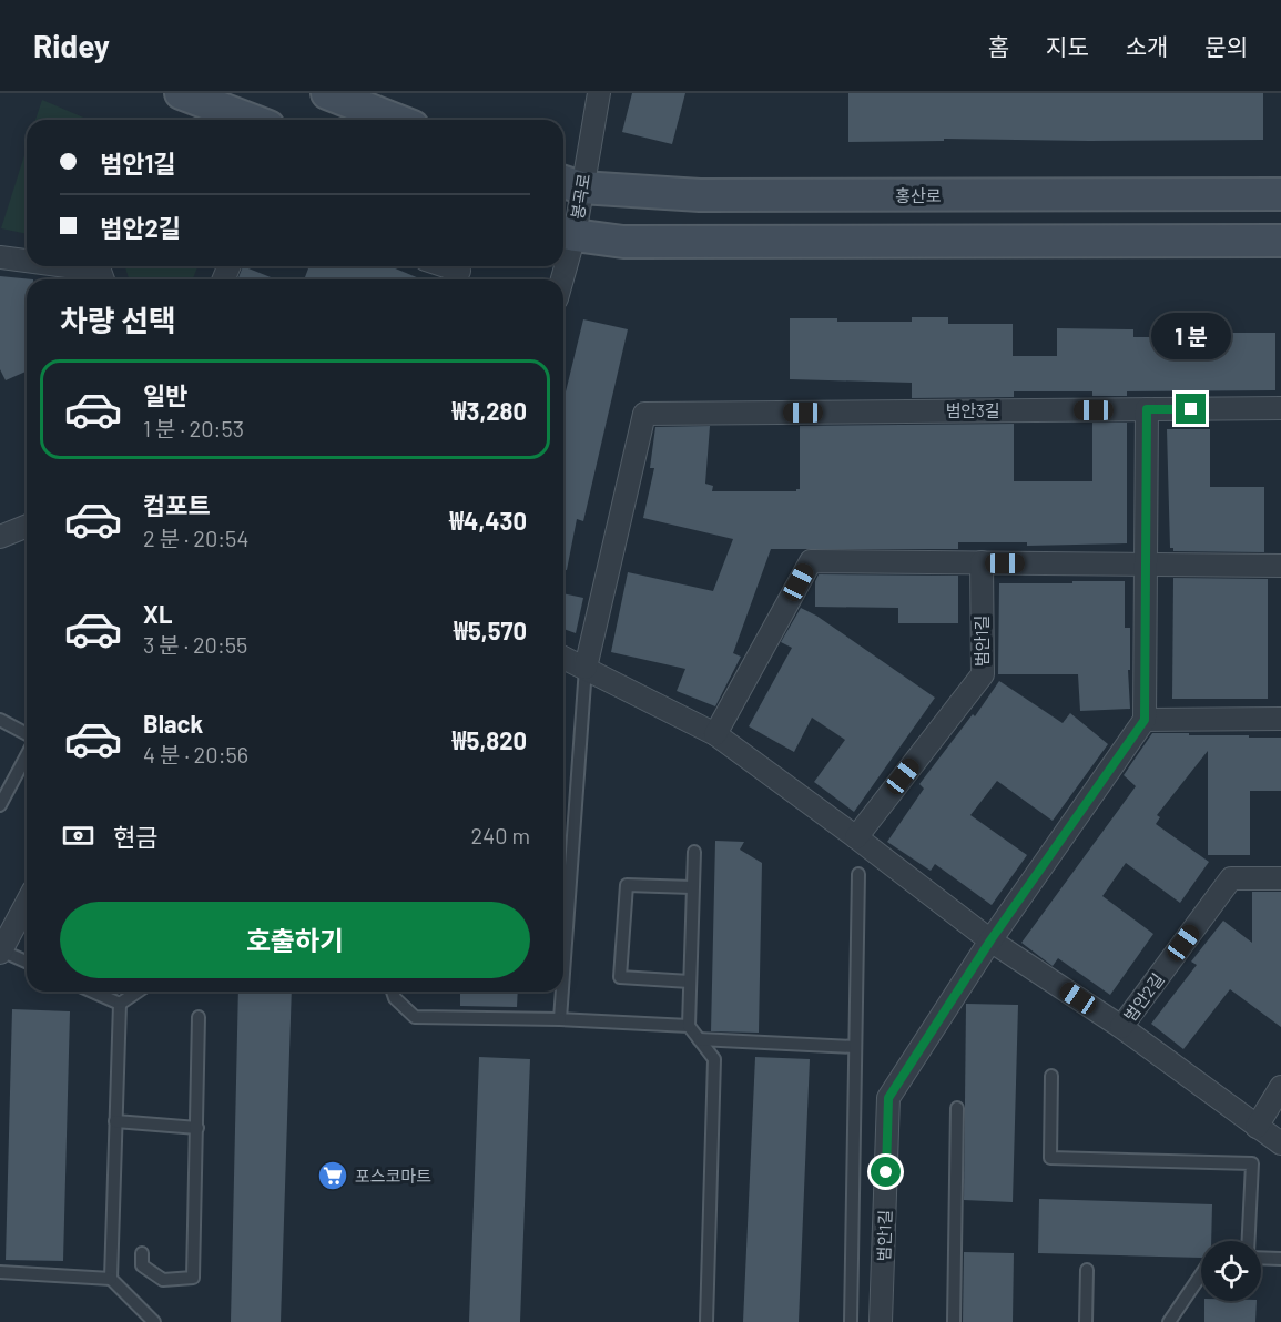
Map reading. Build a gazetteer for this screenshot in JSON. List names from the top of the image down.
{
  "streets": {
    "street": [
      "홍산로",
      "봉곡로",
      "범안3길",
      "범안1길",
      "범안2길"
    ]
  },
  "crossings": [
    ["홍산로", "봉곡로"]
  ],
  "places": {
    "supermarket": ["포스코마트"]
  },
  "page": {
    "header": "Ridey",
    "nav": [
      "홈",
      "지도",
      "소개",
      "문의"
    ],
    "banner": ["범안1길", "범안2길"],
    "heading": "차량 선택",
    "bubble": "1 분",
    "list": [
      {
        "name": "일반",
        "note": "1 분 · 20:53",
        "value": "₩3,280"
      },
      {
        "name": "컴포트",
        "note": "2 분 · 20:54",
        "value": "₩4,430"
      },
      {
        "name": "XL",
        "note": "3 분 · 20:55",
        "value": "₩5,570"
      },
      {
        "name": "Black",
        "note": "4 분 · 20:56",
        "value": "₩5,820"
      }
    ],
    "pay": ["현금", "240 m"],
    "buttons": "호출하기"
  }
}
